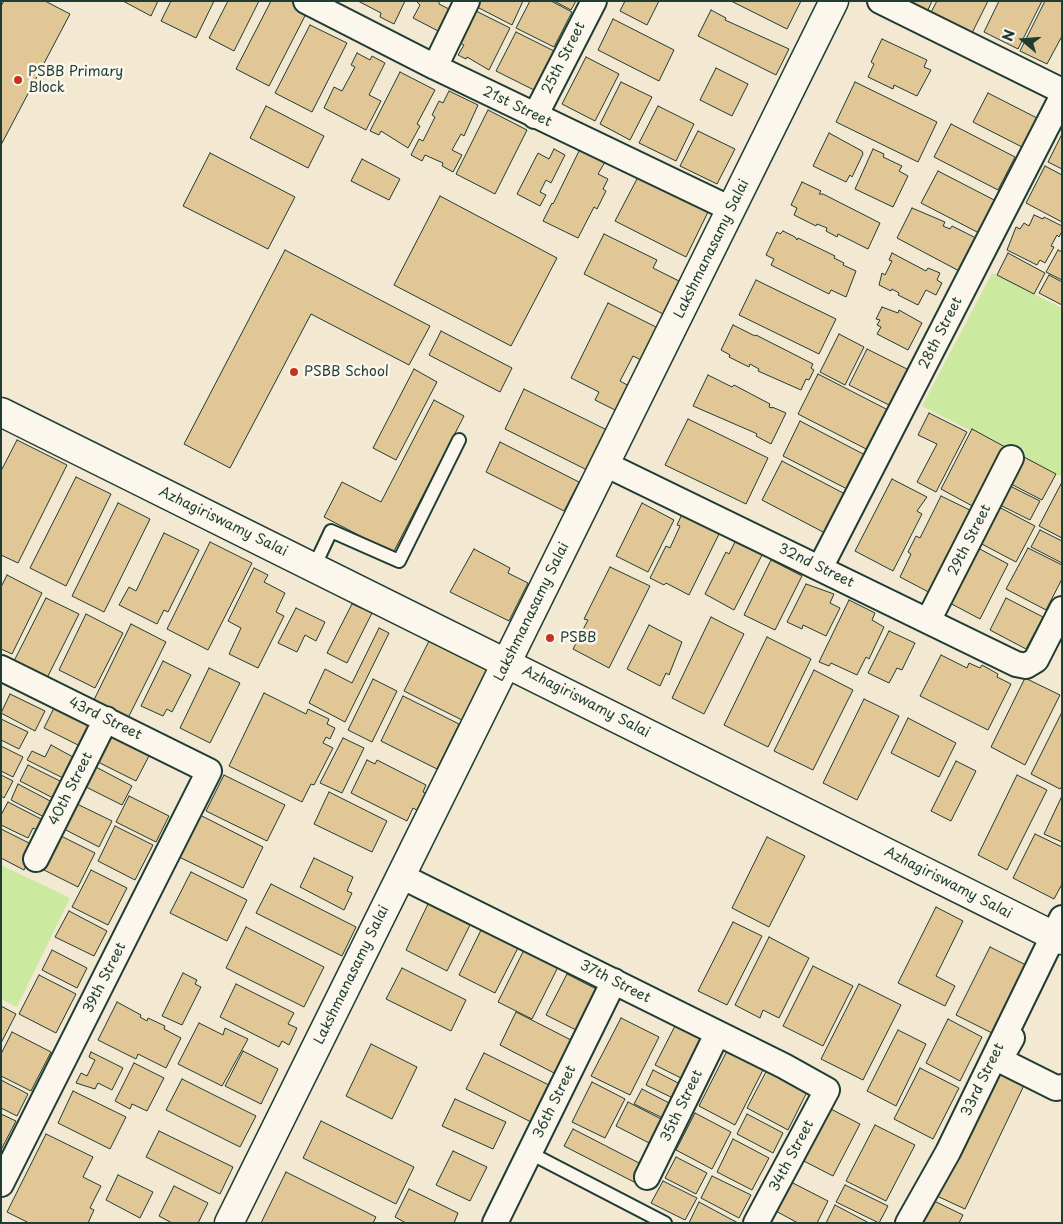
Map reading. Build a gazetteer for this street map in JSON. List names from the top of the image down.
{
  "streets": {
    "street": [
      "25th Street",
      "21st Street",
      "Lakshmanasamy Salai",
      "28th Street",
      "Azhagiriswamy Salai",
      "29th Street",
      "32nd Street",
      "43rd Street",
      "40th Street",
      "39th Street",
      "37th Street",
      "33rd Street",
      "36th Street",
      "35th Street",
      "34th Street"
    ]
  },
  "crossings": [
    ["25th Street", "21st Street"],
    ["21st Street", "Lakshmanasamy Salai"],
    ["Lakshmanasamy Salai", "Azhagiriswamy Salai"],
    ["Lakshmanasamy Salai", "32nd Street"],
    ["Lakshmanasamy Salai", "37th Street"],
    ["28th Street", "32nd Street"],
    ["Azhagiriswamy Salai", "33rd Street"],
    ["29th Street", "32nd Street"],
    ["43rd Street", "40th Street"],
    ["43rd Street", "39th Street"],
    ["37th Street", "36th Street"],
    ["37th Street", "35th Street"],
    ["37th Street", "34th Street"]
  ],
  "places": ["PSBB Primary Block", "PSBB School", "PSBB"],
  "north": "left"
}
